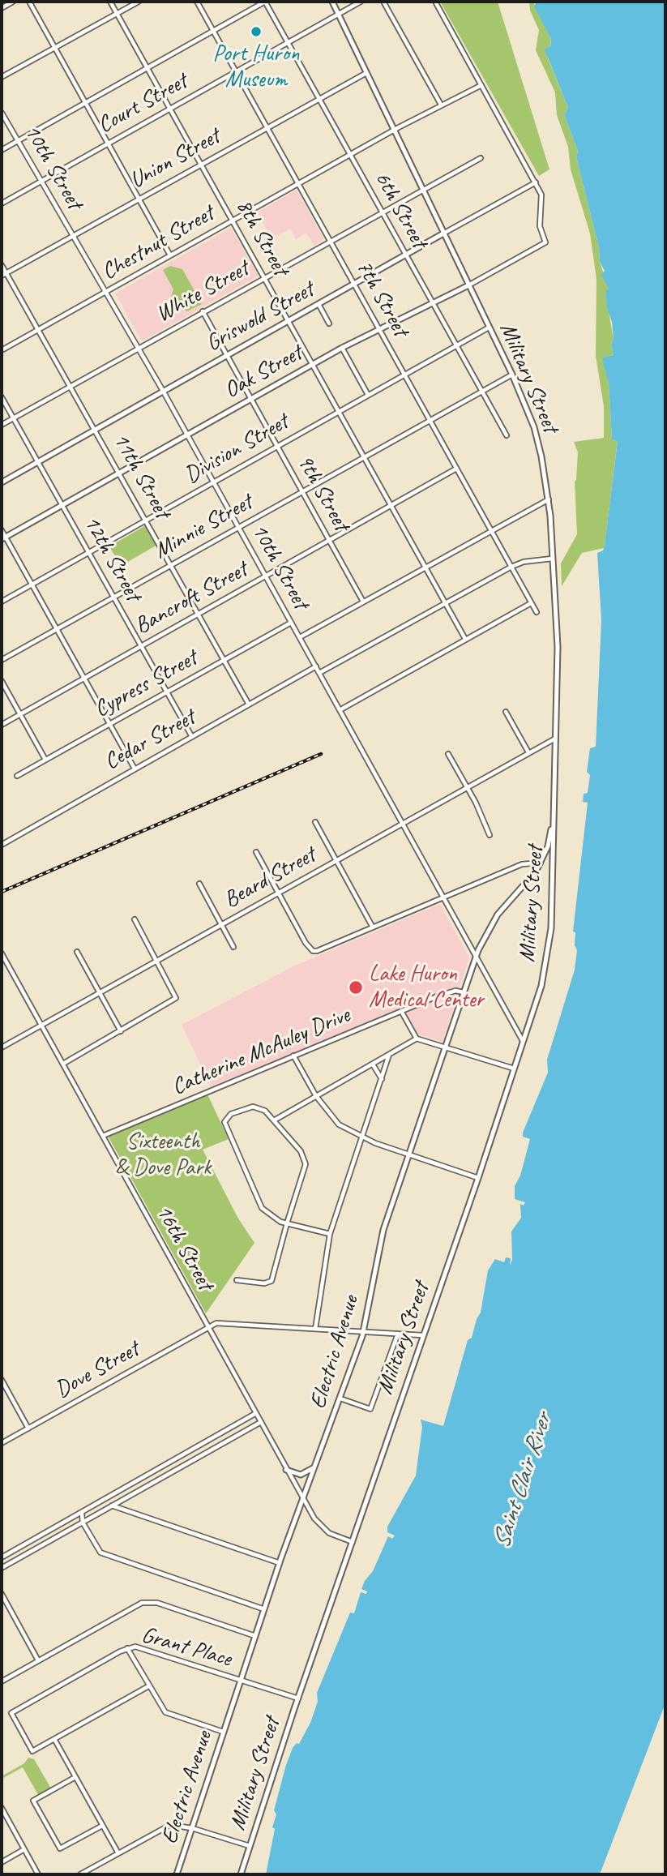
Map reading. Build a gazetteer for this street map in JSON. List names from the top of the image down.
{
  "streets": {
    "main road": [
      "Griswold Street",
      "Oak Street",
      "Military Street",
      "Electric Avenue"
    ],
    "street": [
      "Court Street",
      "Union Street",
      "10th Street",
      "6th Street",
      "8th Street",
      "Chestnut Street",
      "White Street",
      "7th Street",
      "Division Street",
      "11th Street",
      "9th Street",
      "Minnie Street",
      "12th Street",
      "Bancroft Street",
      "Cypress Street",
      "Cedar Street",
      "Beard Street",
      "Catherine McAuley Drive",
      "16th Street",
      "Dove Street",
      "Grant Place"
    ]
  },
  "crossings": [
    ["Court Street", "10th Street"],
    ["Court Street", "6th Street"],
    ["Court Street", "8th Street"],
    ["Court Street", "7th Street"],
    ["Court Street", "Military Street"],
    ["Union Street", "10th Street"],
    ["Union Street", "6th Street"],
    ["Union Street", "8th Street"],
    ["Union Street", "7th Street"],
    ["Union Street", "Military Street"],
    ["Union Street", "11th Street"],
    ["10th Street", "Chestnut Street"],
    ["10th Street", "White Street"],
    ["10th Street", "Griswold Street"],
    ["10th Street", "Oak Street"],
    ["10th Street", "Military Street"],
    ["10th Street", "Division Street"],
    ["10th Street", "Minnie Street"],
    ["10th Street", "Bancroft Street"],
    ["10th Street", "Cypress Street"],
    ["10th Street", "Cedar Street"],
    ["10th Street", "Beard Street"],
    ["10th Street", "Electric Avenue"],
    ["6th Street", "Chestnut Street"],
    ["6th Street", "White Street"],
    ["6th Street", "Griswold Street"],
    ["6th Street", "Oak Street"],
    ["6th Street", "Division Street"],
    ["6th Street", "Minnie Street"],
    ["8th Street", "Chestnut Street"],
    ["8th Street", "White Street"],
    ["8th Street", "Griswold Street"],
    ["8th Street", "Oak Street"],
    ["8th Street", "Division Street"],
    ["8th Street", "Minnie Street"],
    ["8th Street", "Bancroft Street"],
    ["Chestnut Street", "7th Street"],
    ["Chestnut Street", "Military Street"],
    ["Chestnut Street", "11th Street"],
    ["White Street", "7th Street"],
    ["White Street", "Military Street"],
    ["White Street", "11th Street"],
    ["White Street", "9th Street"],
    ["White Street", "12th Street"],
    ["7th Street", "Griswold Street"],
    ["7th Street", "Oak Street"],
    ["7th Street", "Division Street"],
    ["7th Street", "Minnie Street"],
    ["7th Street", "Bancroft Street"],
    ["Griswold Street", "Oak Street"],
    ["Griswold Street", "Military Street"],
    ["Griswold Street", "11th Street"],
    ["Griswold Street", "9th Street"],
    ["Griswold Street", "12th Street"],
    ["Oak Street", "Military Street"],
    ["Oak Street", "11th Street"],
    ["Oak Street", "9th Street"],
    ["Oak Street", "12th Street"],
    ["Military Street", "Division Street"],
    ["Military Street", "Minnie Street"],
    ["Military Street", "Beard Street"],
    ["Military Street", "16th Street"],
    ["Military Street", "Electric Avenue"],
    ["Military Street", "Grant Place"],
    ["Division Street", "11th Street"],
    ["Division Street", "9th Street"],
    ["Division Street", "12th Street"],
    ["11th Street", "Minnie Street"],
    ["11th Street", "Bancroft Street"],
    ["11th Street", "Cypress Street"],
    ["11th Street", "Cedar Street"],
    ["9th Street", "Minnie Street"],
    ["9th Street", "Bancroft Street"],
    ["Minnie Street", "12th Street"],
    ["12th Street", "Bancroft Street"],
    ["12th Street", "Cypress Street"],
    ["12th Street", "Cedar Street"],
    ["Beard Street", "16th Street"],
    ["Catherine McAuley Drive", "16th Street"],
    ["Catherine McAuley Drive", "Electric Avenue"],
    ["16th Street", "Electric Avenue"],
    ["16th Street", "Dove Street"],
    ["Electric Avenue", "Grant Place"]
  ],
  "water": ["Saint Clair River"],
  "parks": ["Sixteenth & Dove Park"],
  "places": ["Port Huron Museum", "Lake Huron Medical Center"]
}
